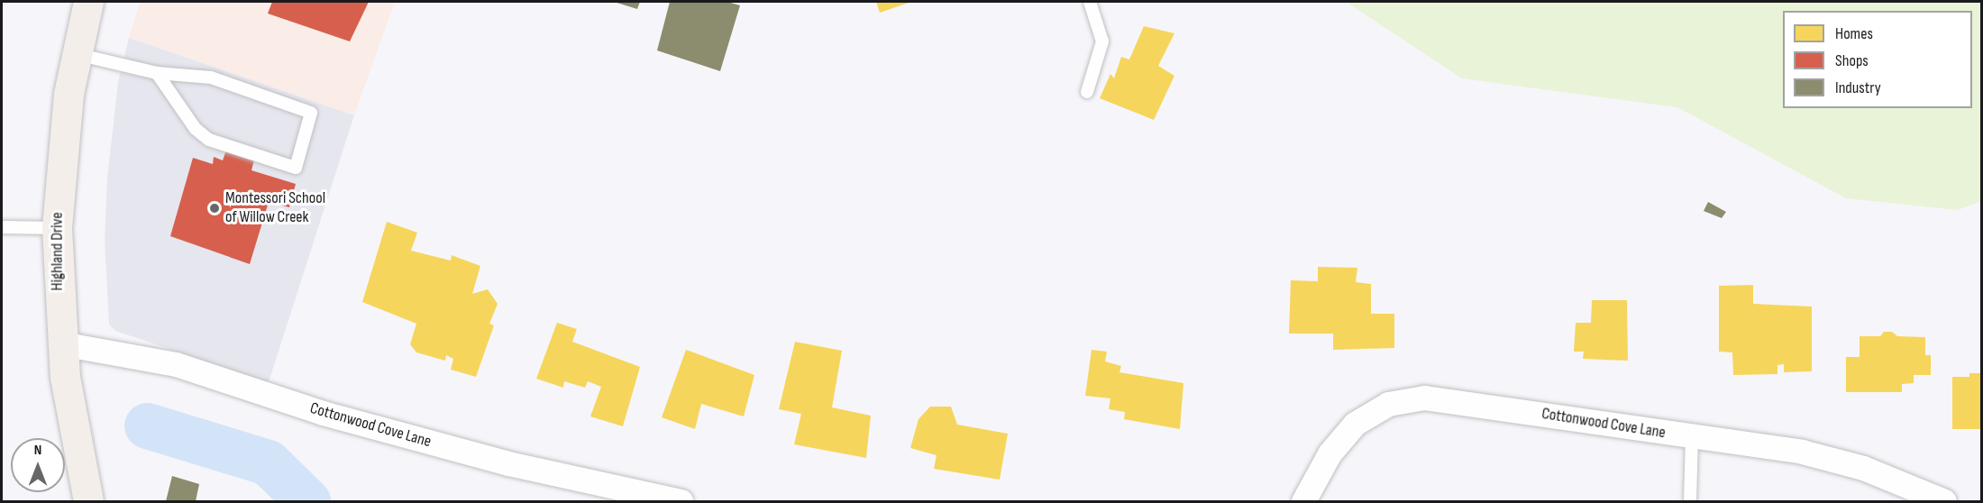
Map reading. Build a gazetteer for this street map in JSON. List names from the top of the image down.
{
  "streets": {
    "main road": ["Highland Drive"],
    "street": ["Cottonwood Cove Lane"]
  },
  "crossings": [
    ["Highland Drive", "Cottonwood Cove Lane"]
  ],
  "places": ["Montessori School of Willow Creek"],
  "legend": ["Homes", "Shops", "Industry"],
  "north": "top"
}
